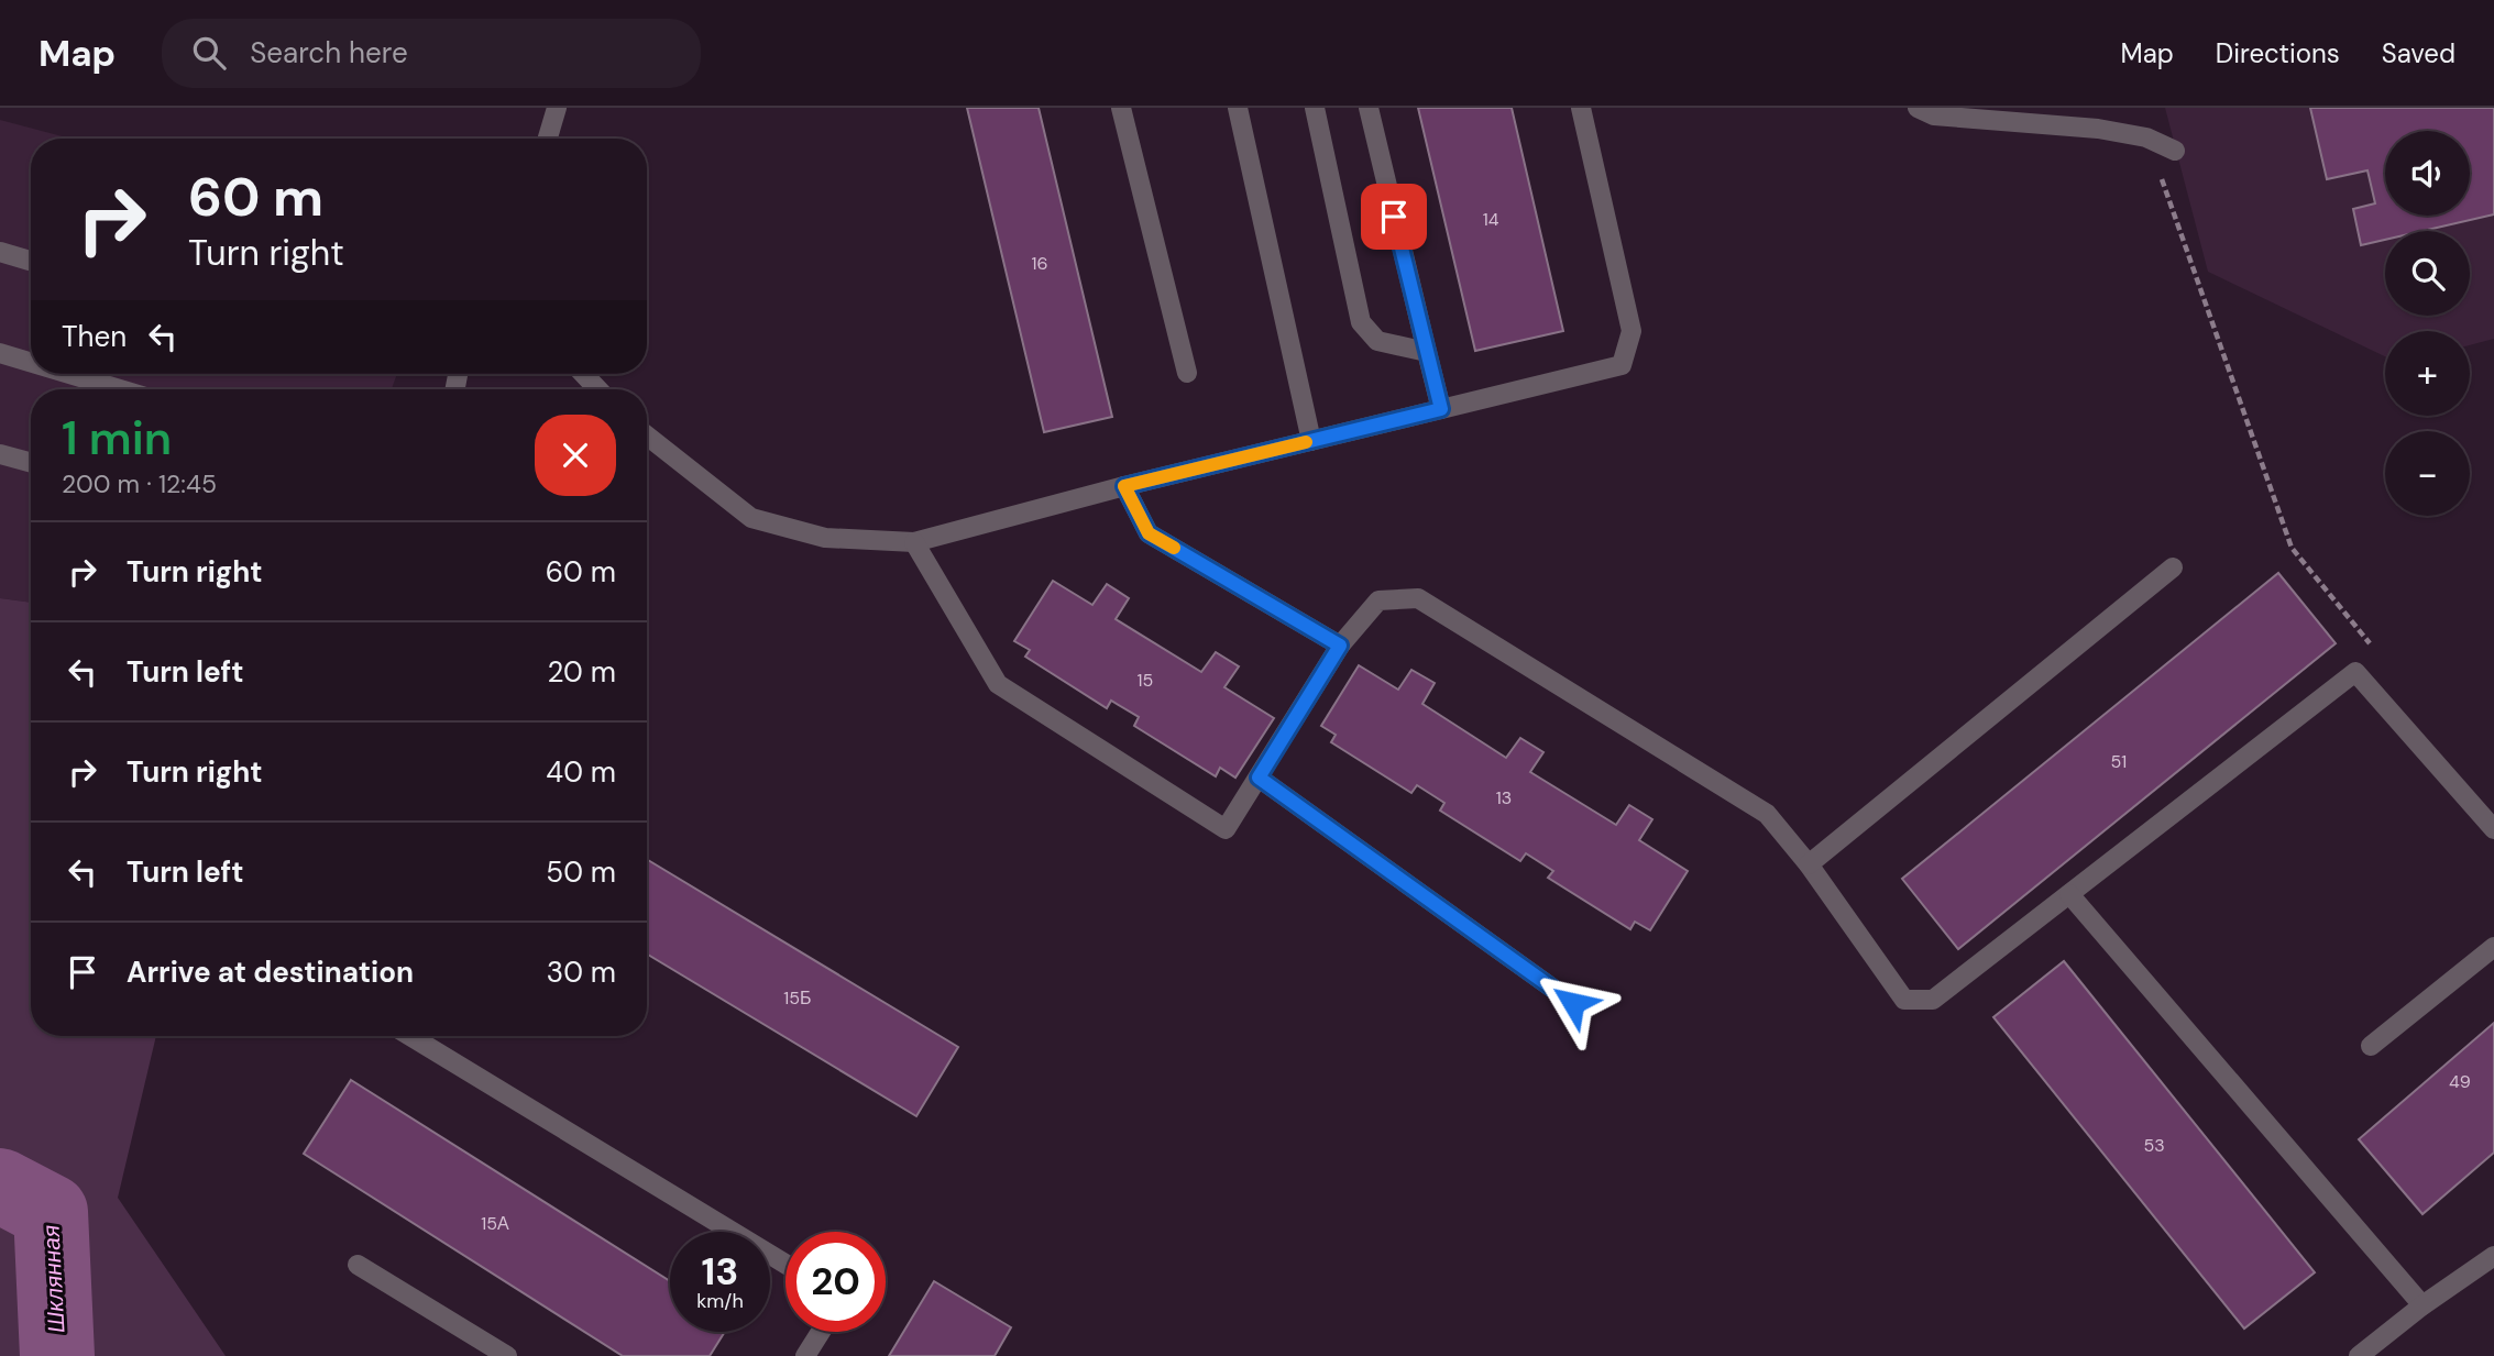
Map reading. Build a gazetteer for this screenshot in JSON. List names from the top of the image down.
{
  "water": ["Шклянная"],
  "house_numbers": [
    "14",
    "16",
    "15",
    "51",
    "13",
    "15Б",
    "49",
    "53",
    "15А"
  ],
  "page": {
    "header": "Map",
    "search": "Search here",
    "nav": ["Map", "Directions", "Saved"],
    "map_buttons": ["+", "−"],
    "turn": ["60 m", "Turn right"],
    "then": "Then",
    "heading": ["1 min", "200 m · 12:45"],
    "list": [
      {
        "name": "Turn right",
        "value": "60 m"
      },
      {
        "name": "Turn left",
        "value": "20 m"
      },
      {
        "name": "Turn right",
        "value": "40 m"
      },
      {
        "name": "Turn left",
        "value": "50 m"
      },
      {
        "name": "Arrive at destination",
        "value": "30 m"
      }
    ],
    "speed": "13 km/h",
    "limit": "20"
  }
}
